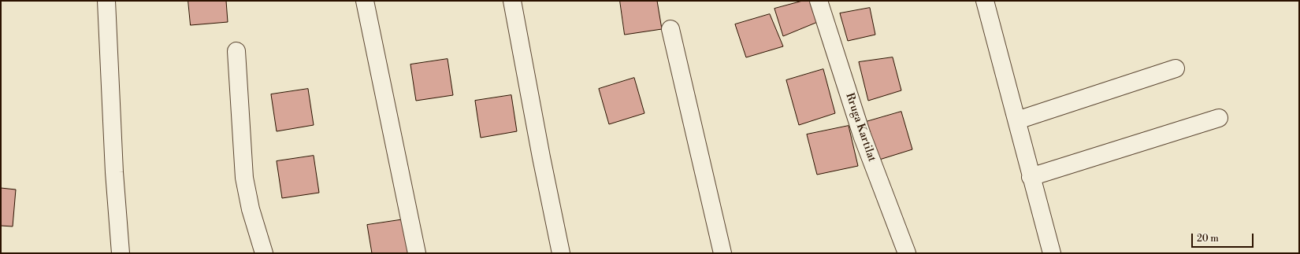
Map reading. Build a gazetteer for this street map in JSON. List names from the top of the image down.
{
  "streets": {
    "street": ["Rruga Kartilat"]
  },
  "scale_bar": "20 m"
}
